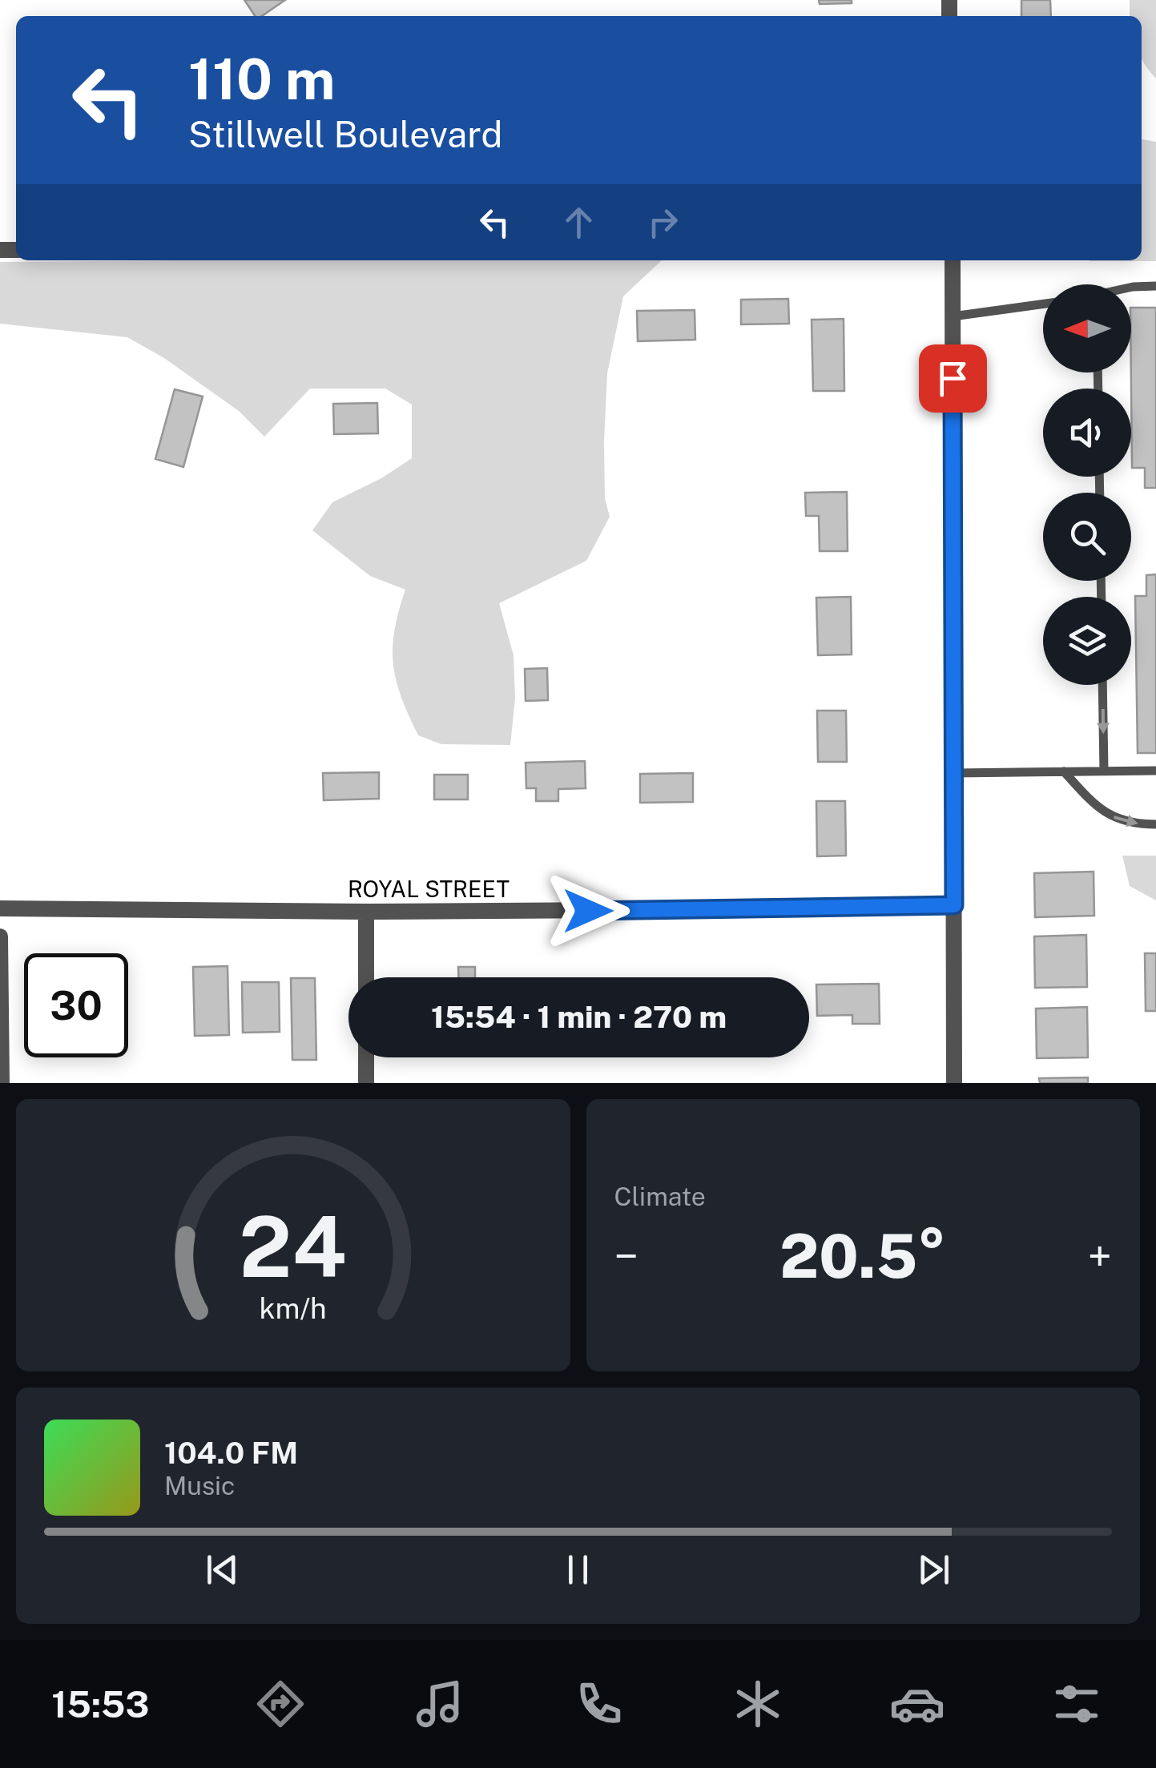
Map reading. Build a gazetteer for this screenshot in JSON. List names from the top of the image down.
{
  "streets": {
    "street": ["ROYAL STREET"]
  },
  "north": "left",
  "page": {
    "turn": ["110 m", "Stillwell Boulevard"],
    "limit": "30",
    "trip": "15:54 · 1 min · 270 m",
    "tile": "Climate",
    "heat": ["−", "20.5°", "+"],
    "song": ["104.0 FM", "Music"],
    "tabs": "15:53",
    "gauge": ["24", "km/h"]
  }
}
